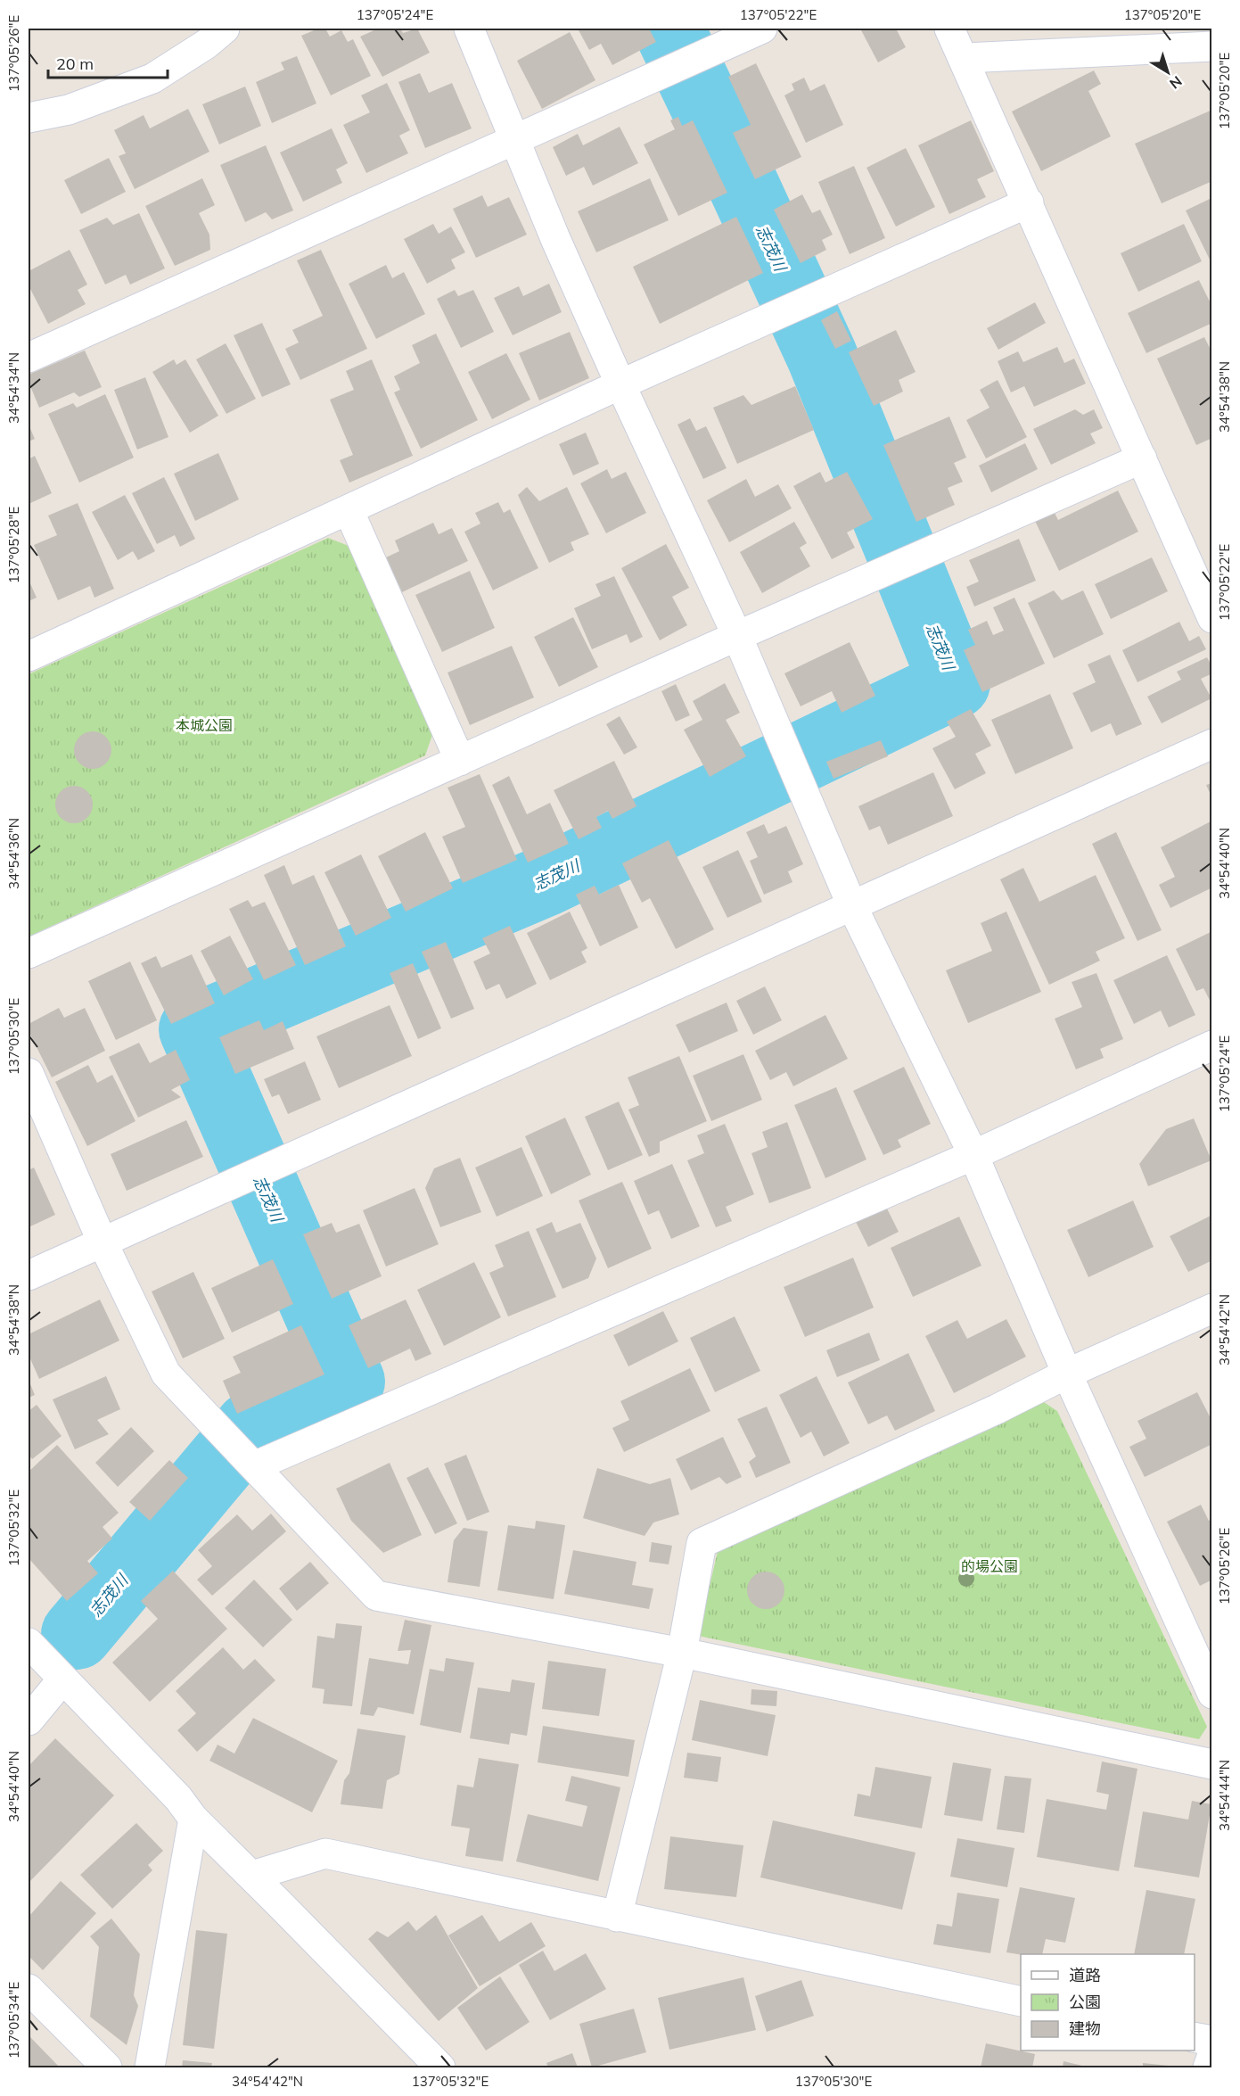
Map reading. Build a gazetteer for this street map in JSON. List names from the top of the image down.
{
  "water": ["志茂川"],
  "parks": ["本城公園", "的場公園"],
  "legend": ["道路", "公園", "建物"],
  "scale_bar": "20 m",
  "north": "bottom right",
  "coordinates": [
    "137°05'24\"E",
    "137°05'22\"E",
    "137°05'20\"E",
    "137°05'26\"E",
    "34°54'34\"N",
    "34°54'38\"N",
    "137°05'28\"E",
    "34°54'36\"N",
    "34°54'40\"N",
    "137°05'30\"E",
    "34°54'42\"N",
    "137°05'32\"E",
    "34°54'44\"N",
    "137°05'34\"E"
  ]
}
